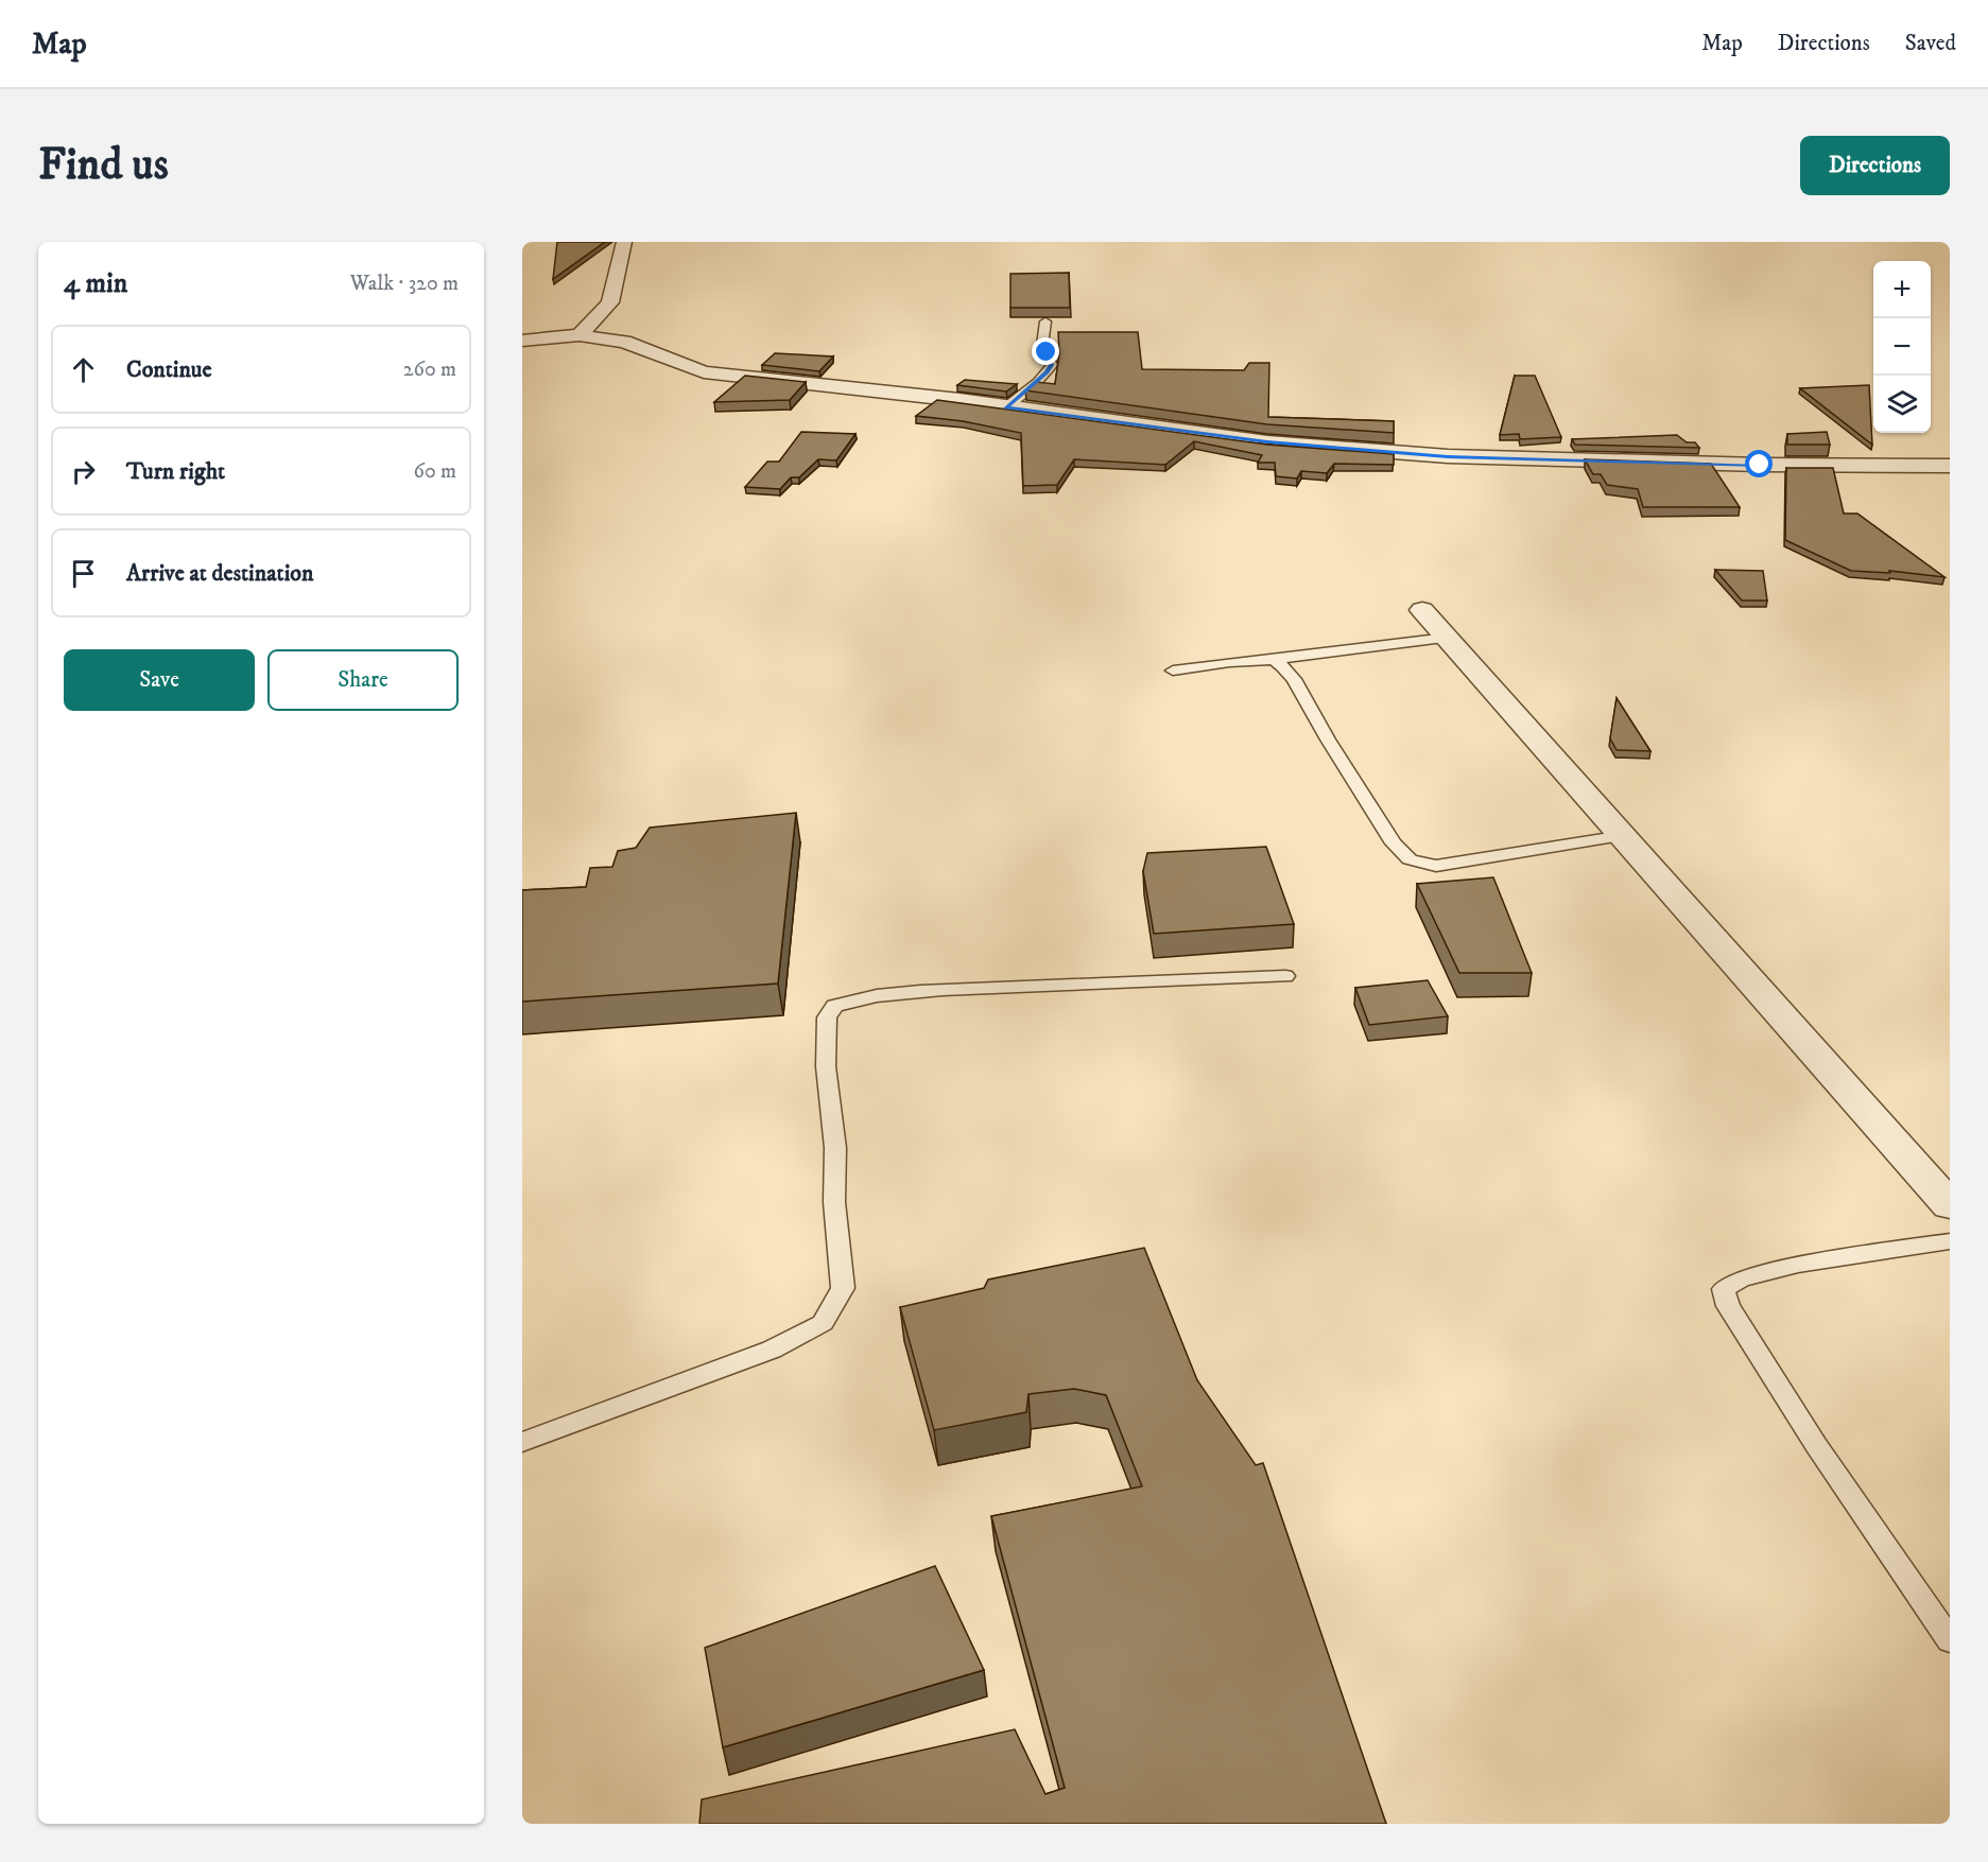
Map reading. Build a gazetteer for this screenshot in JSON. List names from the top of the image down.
{
  "page": {
    "header": "Map",
    "nav": ["Map", "Directions", "Saved"],
    "buttons": [
      "Directions",
      ["Save", "Share"]
    ],
    "title": "Find us",
    "heading": ["4 min", "Walk · 320 m"],
    "map_buttons": ["+", "−"],
    "list": [
      ["Continue", "260 m"],
      ["Turn right", "60 m"],
      "Arrive at destination"
    ]
  }
}
